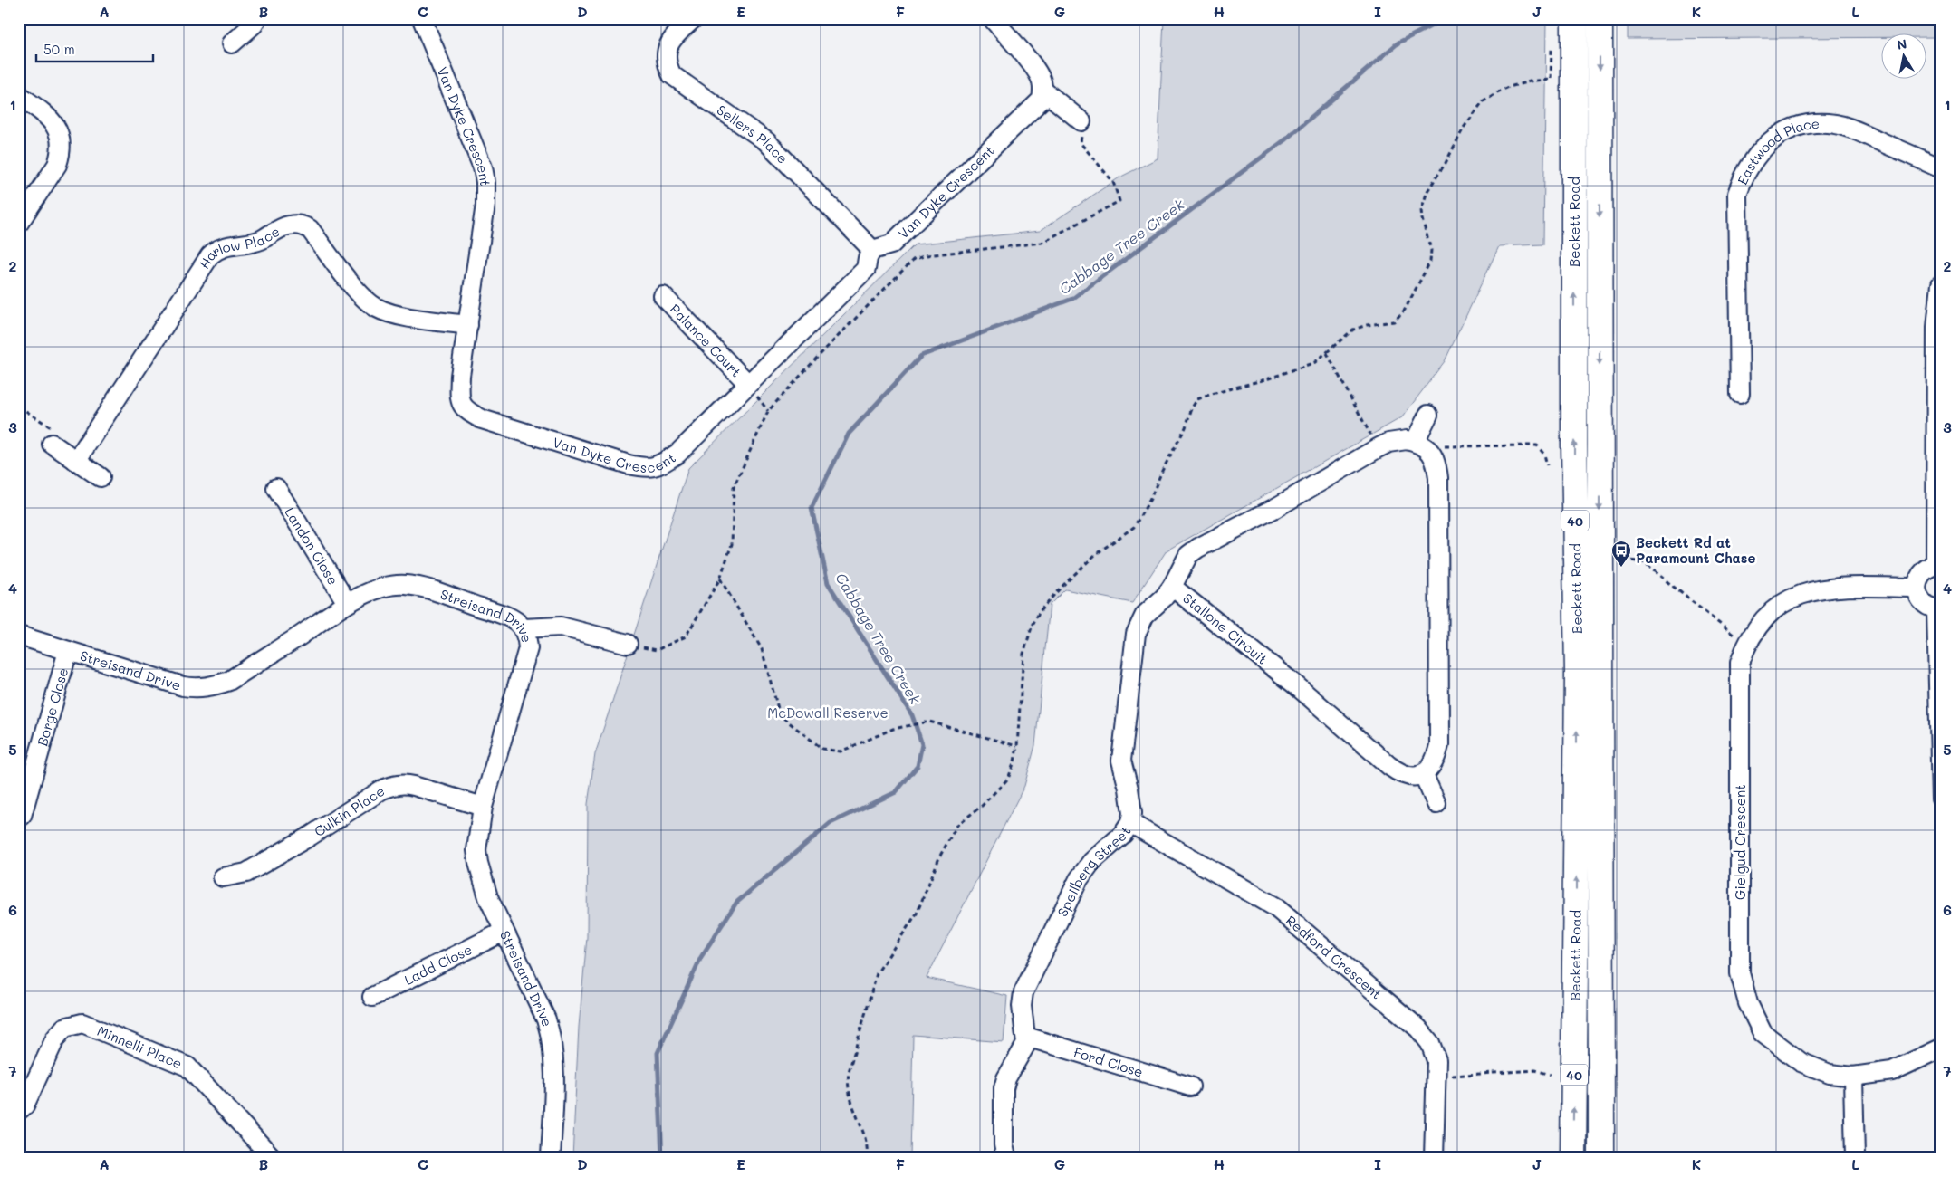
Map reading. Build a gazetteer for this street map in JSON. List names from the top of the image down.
{
  "streets": {
    "main road": ["Beckett Road", "40"],
    "street": [
      "Van Dyke Crescent",
      "Sellers Place",
      "Eastwood Place",
      "Harlow Place",
      "Palance Court",
      "Landon Close",
      "Streisand Drive",
      "Stallone Circuit",
      "Borge Close",
      "Culkin Place",
      "Gielgud Crescent",
      "Speilberg Street",
      "Redford Crescent",
      "Ladd Close",
      "Minnelli Place",
      "Ford Close"
    ]
  },
  "crossings": [
    ["Van Dyke Crescent", "Sellers Place"],
    ["Van Dyke Crescent", "Harlow Place"],
    ["Van Dyke Crescent", "Palance Court"],
    ["Landon Close", "Streisand Drive"],
    ["Streisand Drive", "Borge Close"],
    ["Streisand Drive", "Culkin Place"],
    ["Streisand Drive", "Ladd Close"],
    ["Stallone Circuit", "Speilberg Street"],
    ["Speilberg Street", "Redford Crescent"],
    ["Speilberg Street", "Ford Close"]
  ],
  "water": ["Cabbage Tree Creek"],
  "parks": ["McDowall Reserve"],
  "places": {
    "bus stop": ["Beckett Rd at Paramount Chase"]
  },
  "scale_bar": "50 m",
  "north": "top",
  "grid": {
    "columns": [
      "A",
      "B",
      "C",
      "D",
      "E",
      "F",
      "G",
      "H",
      "I",
      "J",
      "K",
      "L"
    ],
    "rows": [
      "1",
      "2",
      "3",
      "4",
      "5",
      "6",
      "7"
    ]
  }
}
